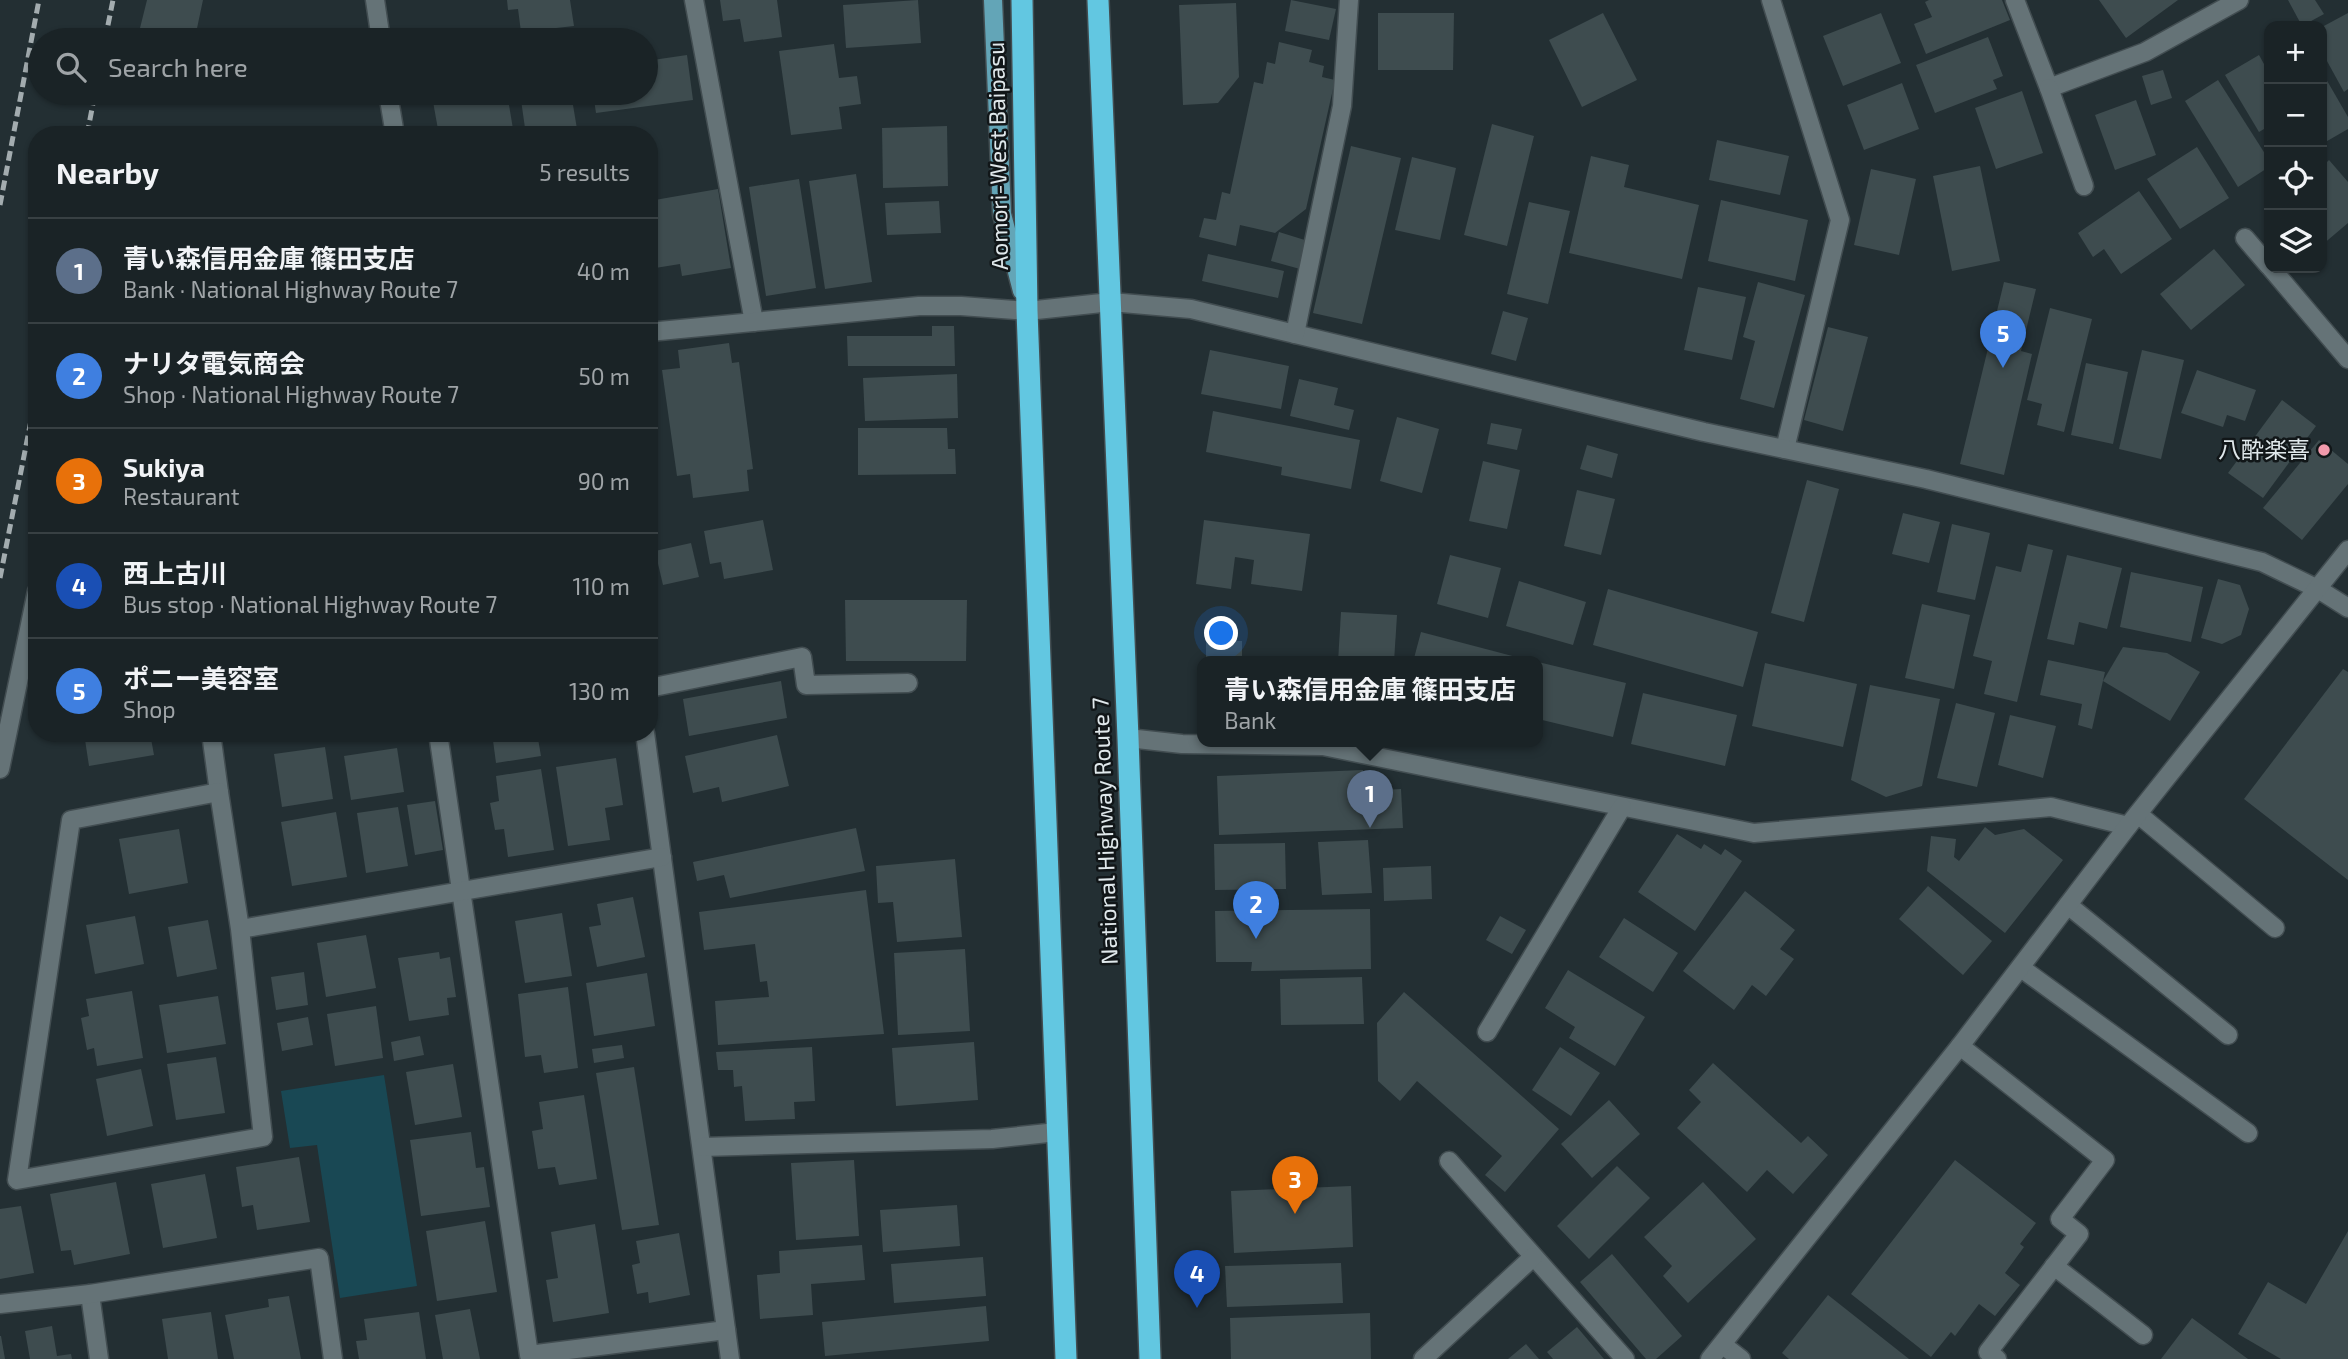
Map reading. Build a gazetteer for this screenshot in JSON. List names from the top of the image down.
{
  "streets": {
    "highway": ["Aomori-West Baipasu", "National Highway Route 7"]
  },
  "places": ["八酔楽喜"],
  "page": {
    "map_buttons": ["+", "−"],
    "search": "Search here",
    "heading": ["Nearby", "5 results"],
    "list": [
      {
        "mark": "1",
        "name": "青い森信用金庫 篠田支店",
        "note": "Bank · National Highway Route 7",
        "value": "40 m"
      },
      {
        "mark": "2",
        "name": "ナリタ電気商会",
        "note": "Shop · National Highway Route 7",
        "value": "50 m"
      },
      {
        "mark": "3",
        "name": "Sukiya",
        "note": "Restaurant",
        "value": "90 m"
      },
      {
        "mark": "4",
        "name": "西上古川",
        "note": "Bus stop · National Highway Route 7",
        "value": "110 m"
      },
      {
        "mark": "5",
        "name": "ポニー美容室",
        "note": "Shop",
        "value": "130 m"
      }
    ],
    "pins": [
      "5",
      "1",
      "2",
      "3",
      "4"
    ],
    "popup": ["青い森信用金庫 篠田支店", "Bank"]
  }
}
